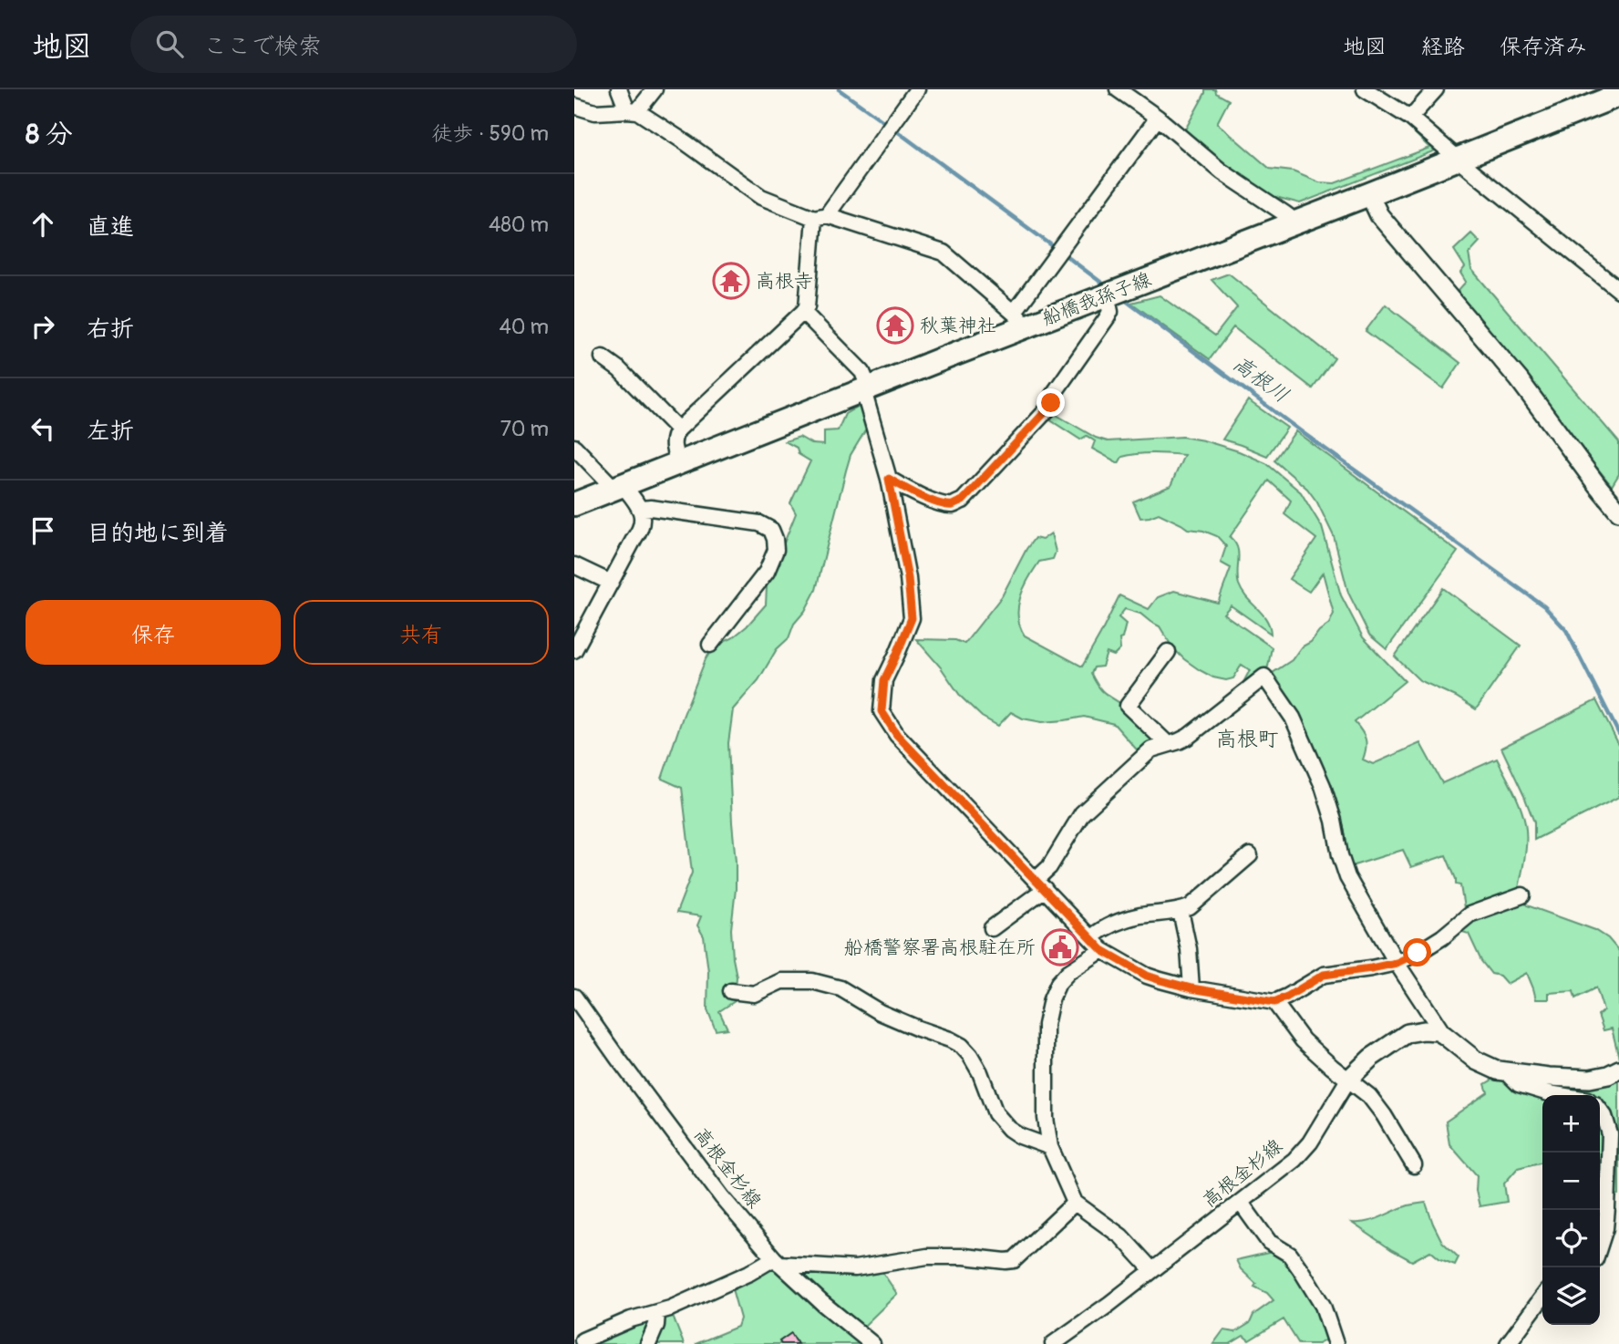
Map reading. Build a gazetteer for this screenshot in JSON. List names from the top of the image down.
{
  "streets": {
    "main road": ["船橋我孫子線"],
    "street": ["高根金杉線"]
  },
  "districts": ["高根町"],
  "water": ["高根川"],
  "places": {
    "temple": ["高根寺", "秋葉神社"],
    "public building": ["船橋警察署高根駐在所"]
  },
  "page": {
    "header": "地図",
    "search": "ここで検索",
    "nav": ["地図", "経路", "保存済み"],
    "heading": ["8 分", "徒歩 · 590 m"],
    "list": [
      ["直進", "480 m"],
      ["右折", "40 m"],
      ["左折", "70 m"],
      "目的地に到着"
    ],
    "buttons": ["保存", "共有"],
    "map_buttons": ["+", "−"]
  }
}
